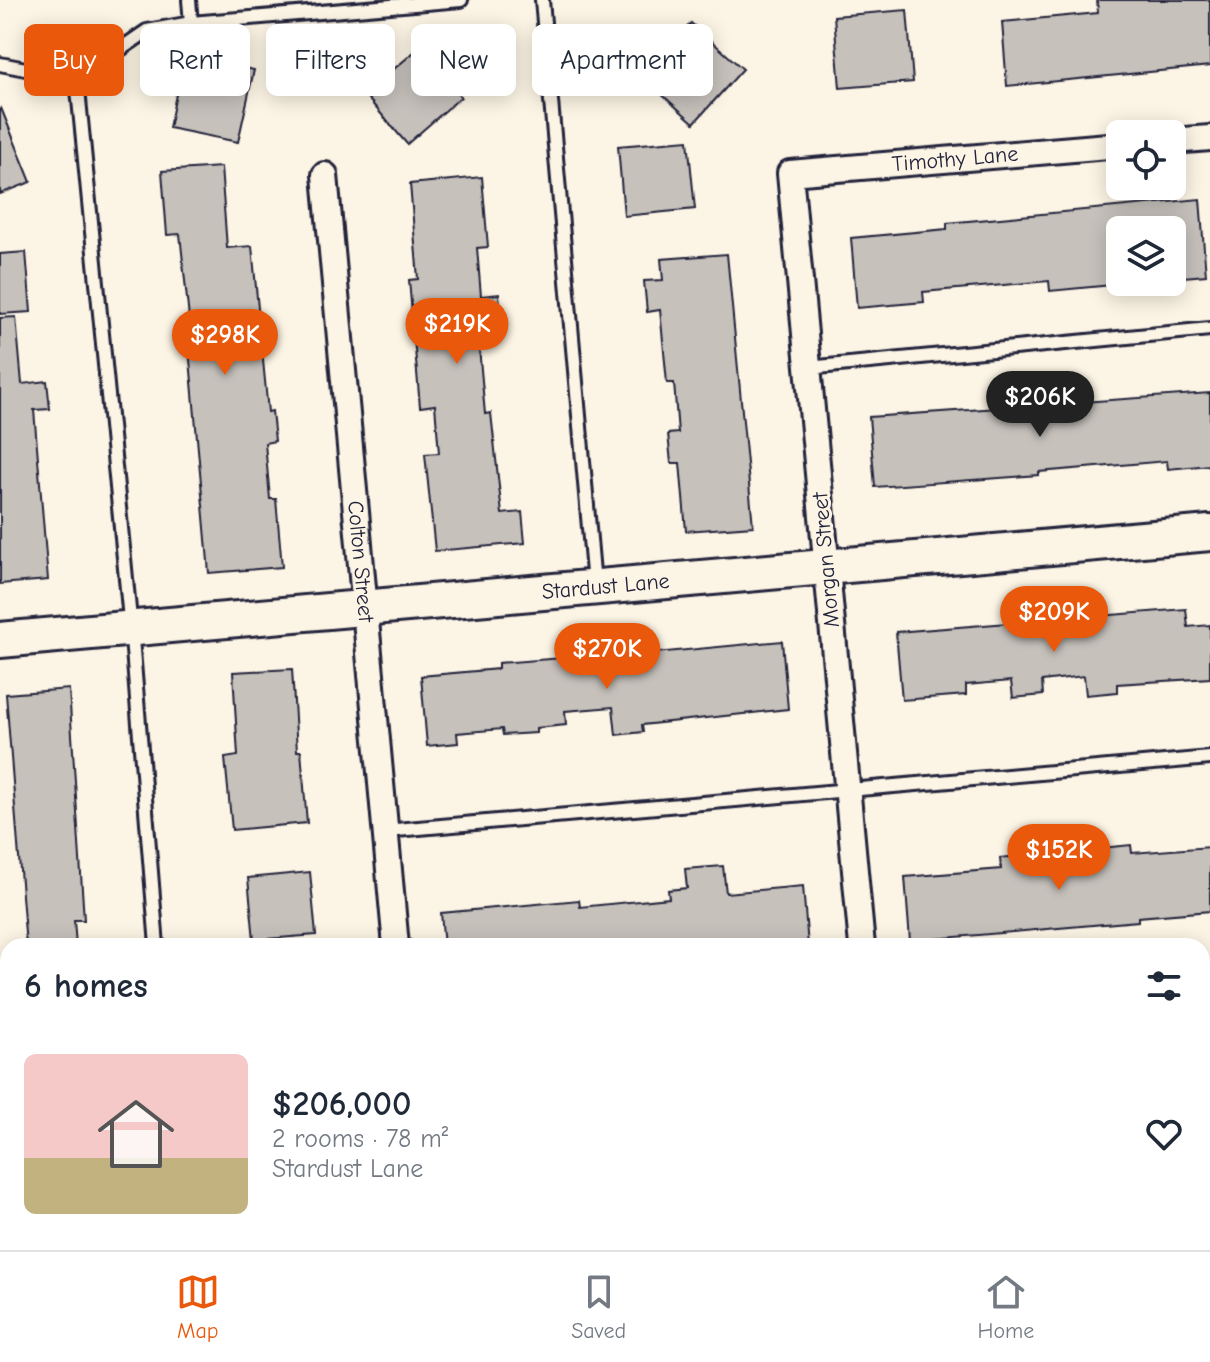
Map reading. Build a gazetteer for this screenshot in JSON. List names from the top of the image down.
{
  "streets": {
    "street": [
      "Timothy Lane",
      "Colton Street",
      "Morgan Street",
      "Stardust Lane"
    ]
  },
  "crossings": [
    ["Timothy Lane", "Morgan Street"],
    ["Colton Street", "Stardust Lane"],
    ["Morgan Street", "Stardust Lane"]
  ],
  "page": {
    "chip": [
      "Buy",
      "Rent",
      "Filters",
      "New",
      "Apartment"
    ],
    "price": [
      "$219K",
      "$298K",
      "$206K",
      "$209K",
      "$270K",
      "$152K"
    ],
    "heading": "6 homes",
    "list": [
      {
        "name": "$206,000",
        "note": "2 rooms · 78 m² · Stardust Lane"
      }
    ],
    "tabs": ["Map", "Saved", "Home"]
  }
}
